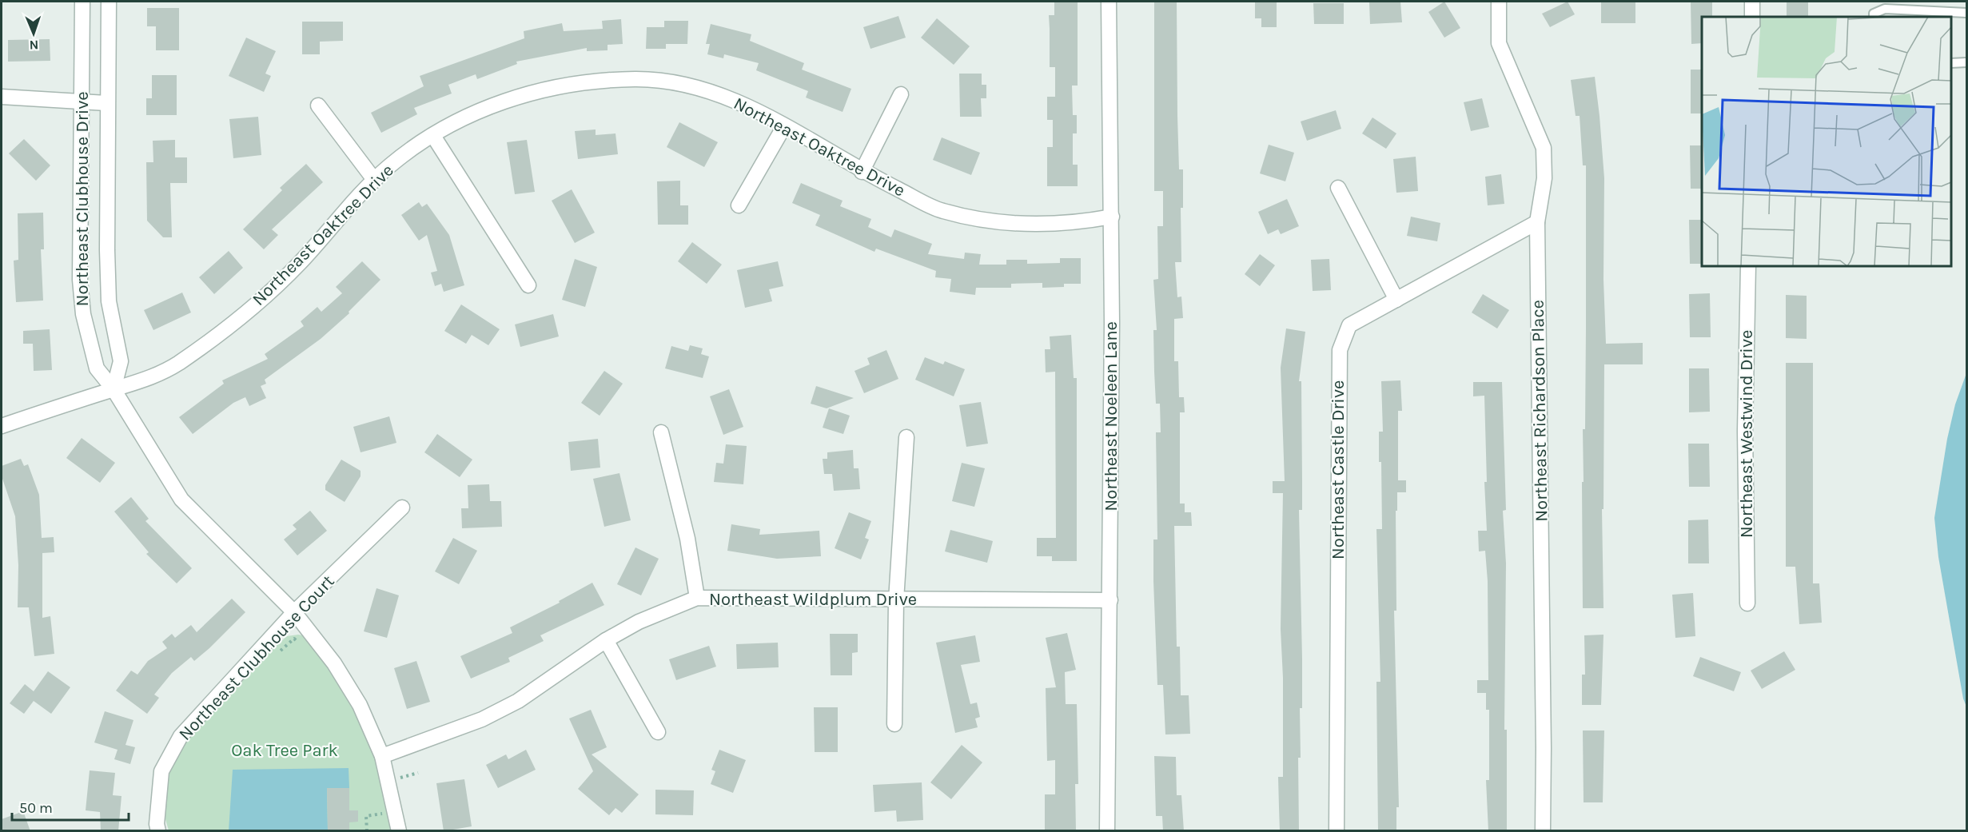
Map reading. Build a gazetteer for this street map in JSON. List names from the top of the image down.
{
  "streets": {
    "street": [
      "Northeast Oaktree Drive",
      "Northeast Clubhouse Drive",
      "Northeast Richardson Place",
      "Northeast Noeleen Lane",
      "Northeast Westwind Drive",
      "Northeast Castle Drive",
      "Northeast Wildplum Drive",
      "Northeast Clubhouse Court"
    ]
  },
  "crossings": [
    ["Northeast Oaktree Drive", "Northeast Clubhouse Drive"],
    ["Northeast Oaktree Drive", "Northeast Noeleen Lane"],
    ["Northeast Clubhouse Drive", "Northeast Wildplum Drive"],
    ["Northeast Clubhouse Drive", "Northeast Clubhouse Court"],
    ["Northeast Richardson Place", "Northeast Castle Drive"],
    ["Northeast Noeleen Lane", "Northeast Wildplum Drive"]
  ],
  "parks": ["Oak Tree Park"],
  "scale_bar": "50 m",
  "north": "bottom"
}
